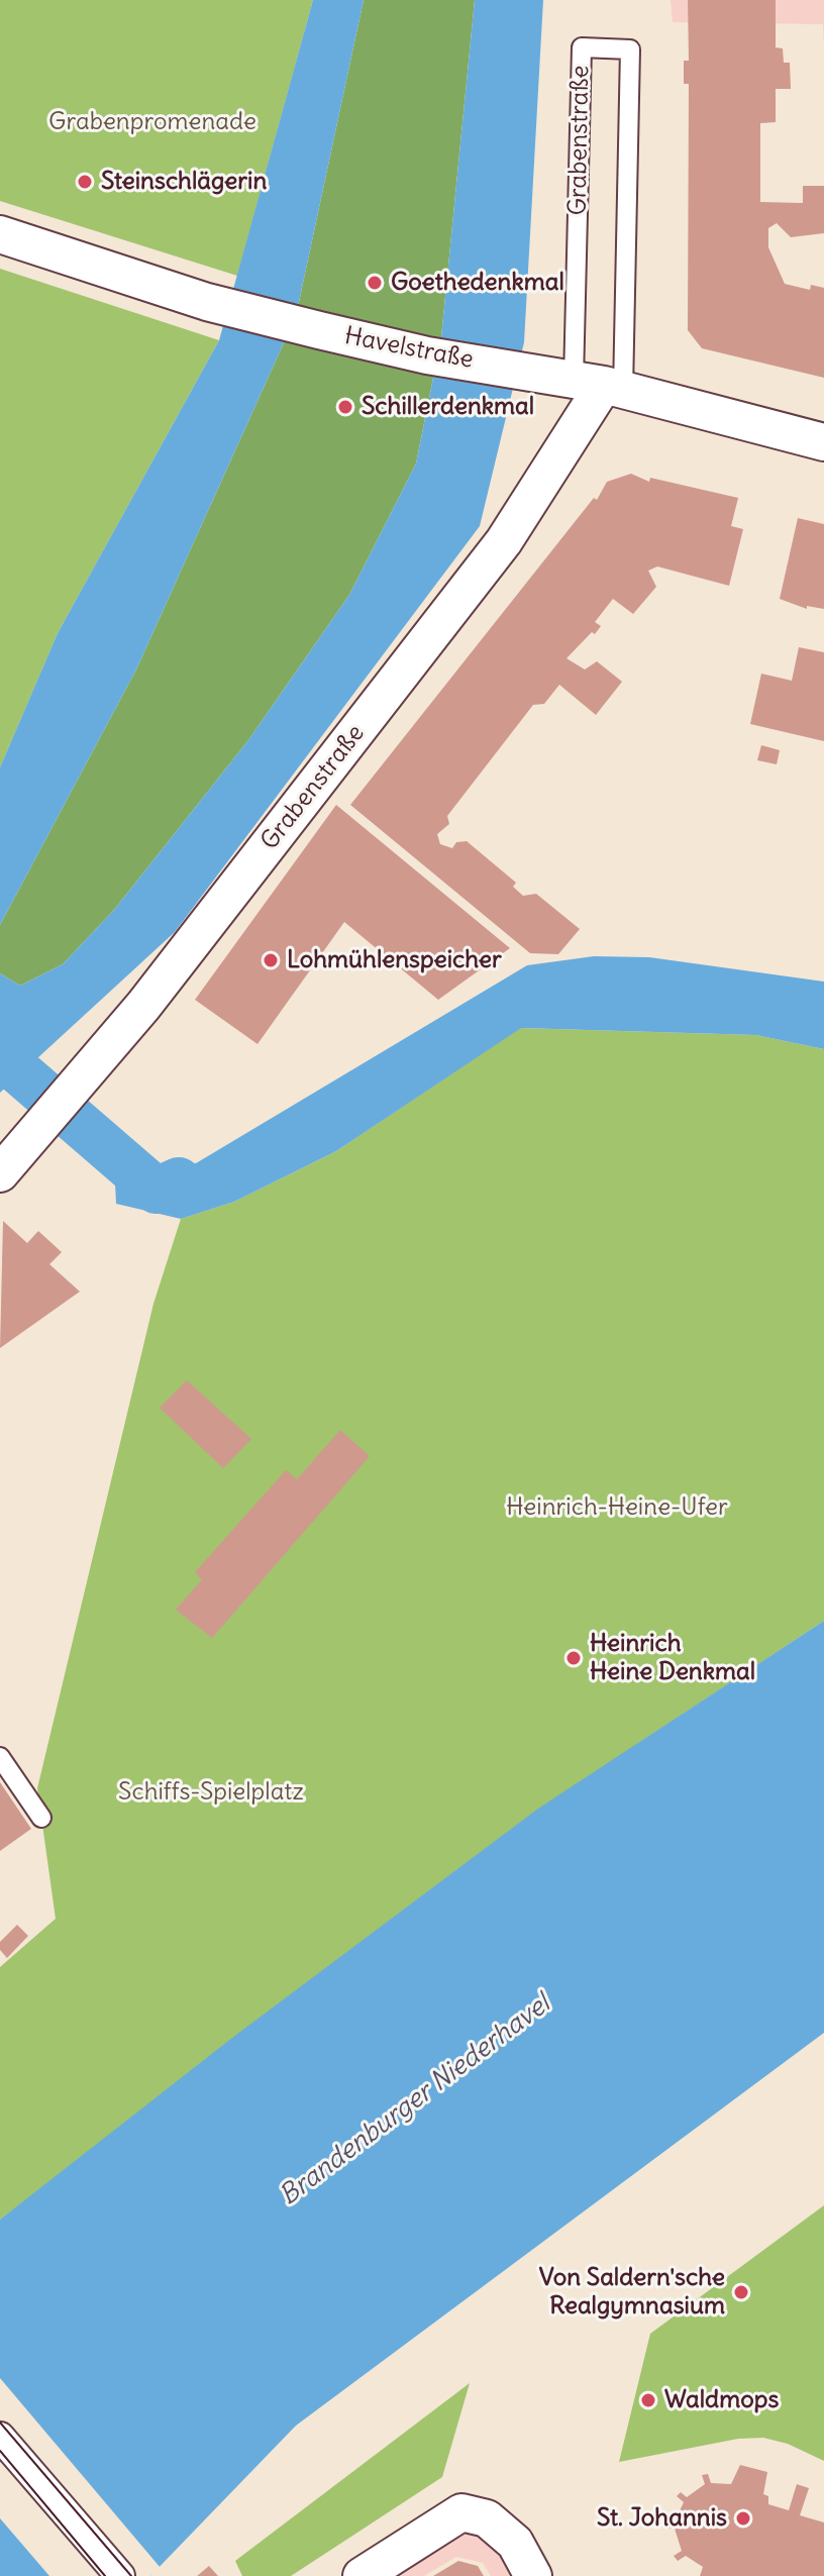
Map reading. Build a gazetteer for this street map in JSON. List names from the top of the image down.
{
  "streets": {
    "street": ["Grabenstraße", "Havelstraße"]
  },
  "crossings": [
    ["Grabenstraße", "Havelstraße"]
  ],
  "water": ["Brandenburger Niederhavel"],
  "parks": ["Grabenpromenade", "Heinrich-Heine-Ufer", "Schiffs-Spielplatz"],
  "places": [
    "Steinschlägerin",
    "Goethedenkmal",
    "Schillerdenkmal",
    "Lohmühlenspeicher",
    "Heinrich Heine Denkmal",
    "Von Saldern'sche Realgymnasium",
    "Waldmops",
    "St. Johannis"
  ]
}
